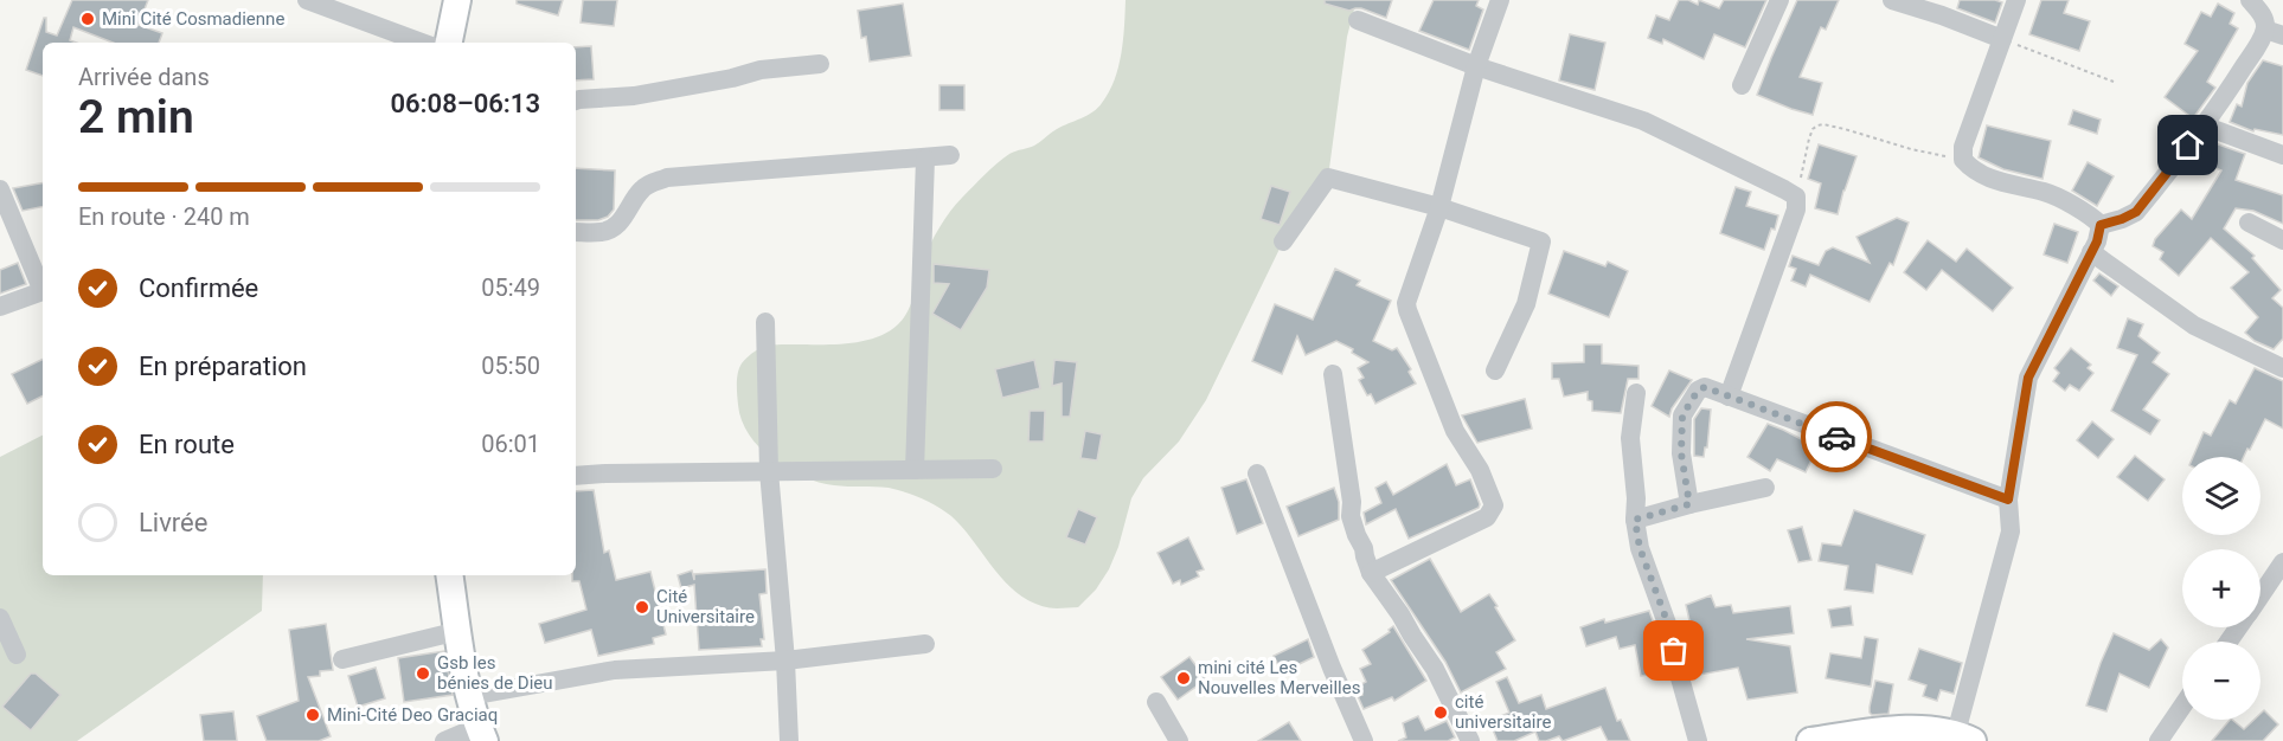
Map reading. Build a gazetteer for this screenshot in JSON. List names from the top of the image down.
{
  "places": [
    "Mini Cité Cosmadienne",
    "Cité Universitaire",
    "Gsb les bénies de Dieu",
    "mini cité Les Nouvelles Merveilles",
    "cité universitaire",
    "Mini-Cité Deo Graciaq"
  ],
  "page": {
    "heading": ["2 min", "Arrivée dans", "06:08–06:13"],
    "bar": "En route · 240 m",
    "list": [
      ["Confirmée", "05:49"],
      ["En préparation", "05:50"],
      ["En route", "06:01"],
      "Livrée"
    ],
    "map_buttons": ["+", "−"]
  }
}
